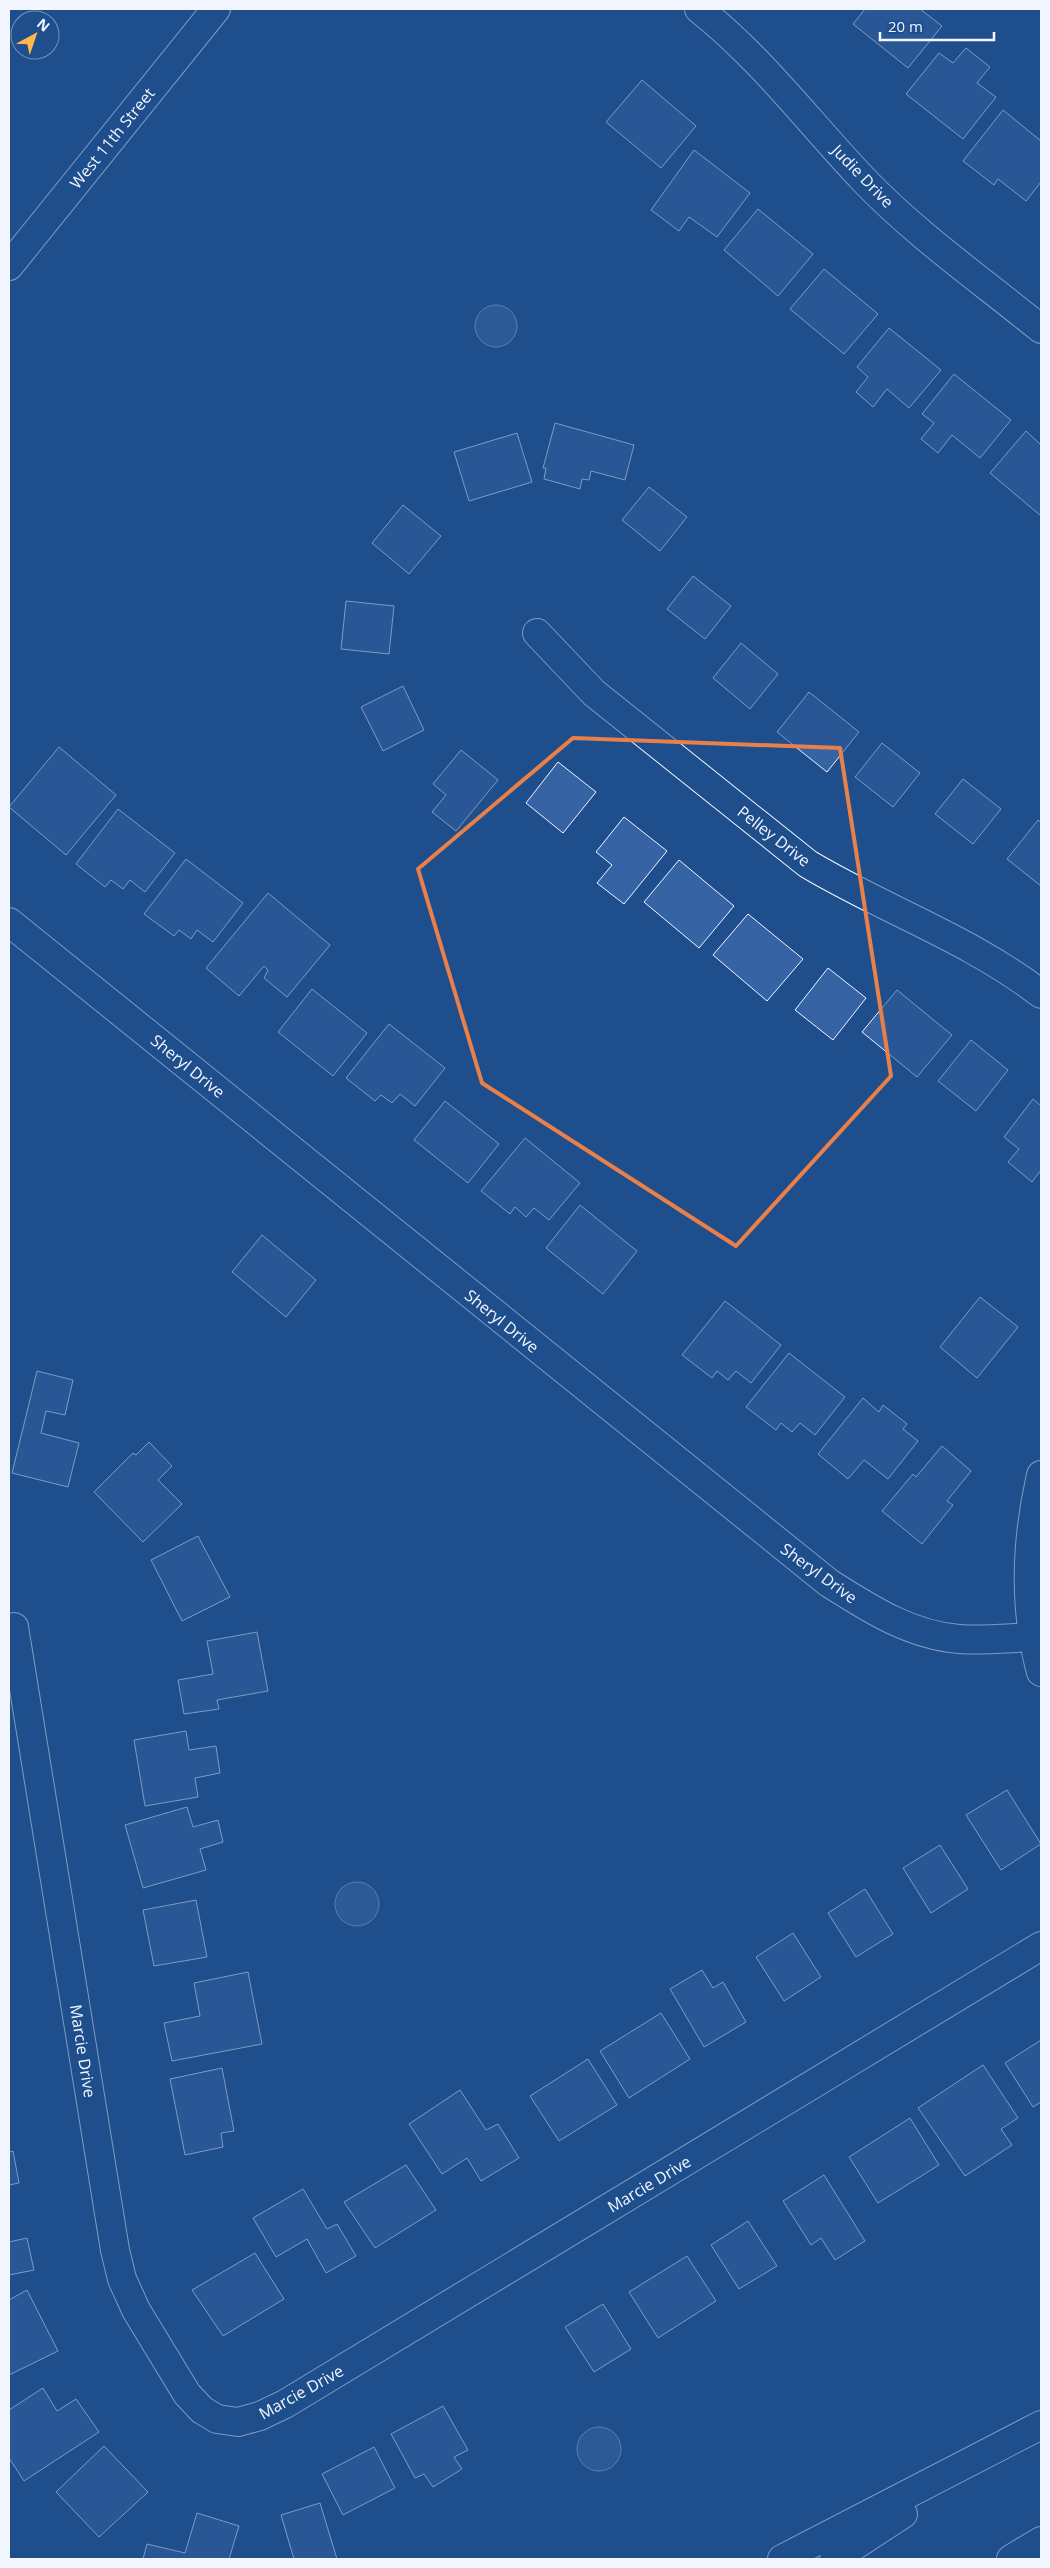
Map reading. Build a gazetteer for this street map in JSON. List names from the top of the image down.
{
  "streets": {
    "main road": [
      "West 11th Street",
      "Judie Drive",
      "Pelley Drive",
      "Sheryl Drive",
      "Marcie Drive"
    ]
  },
  "scale_bar": "20 m",
  "north": "top right"
}
